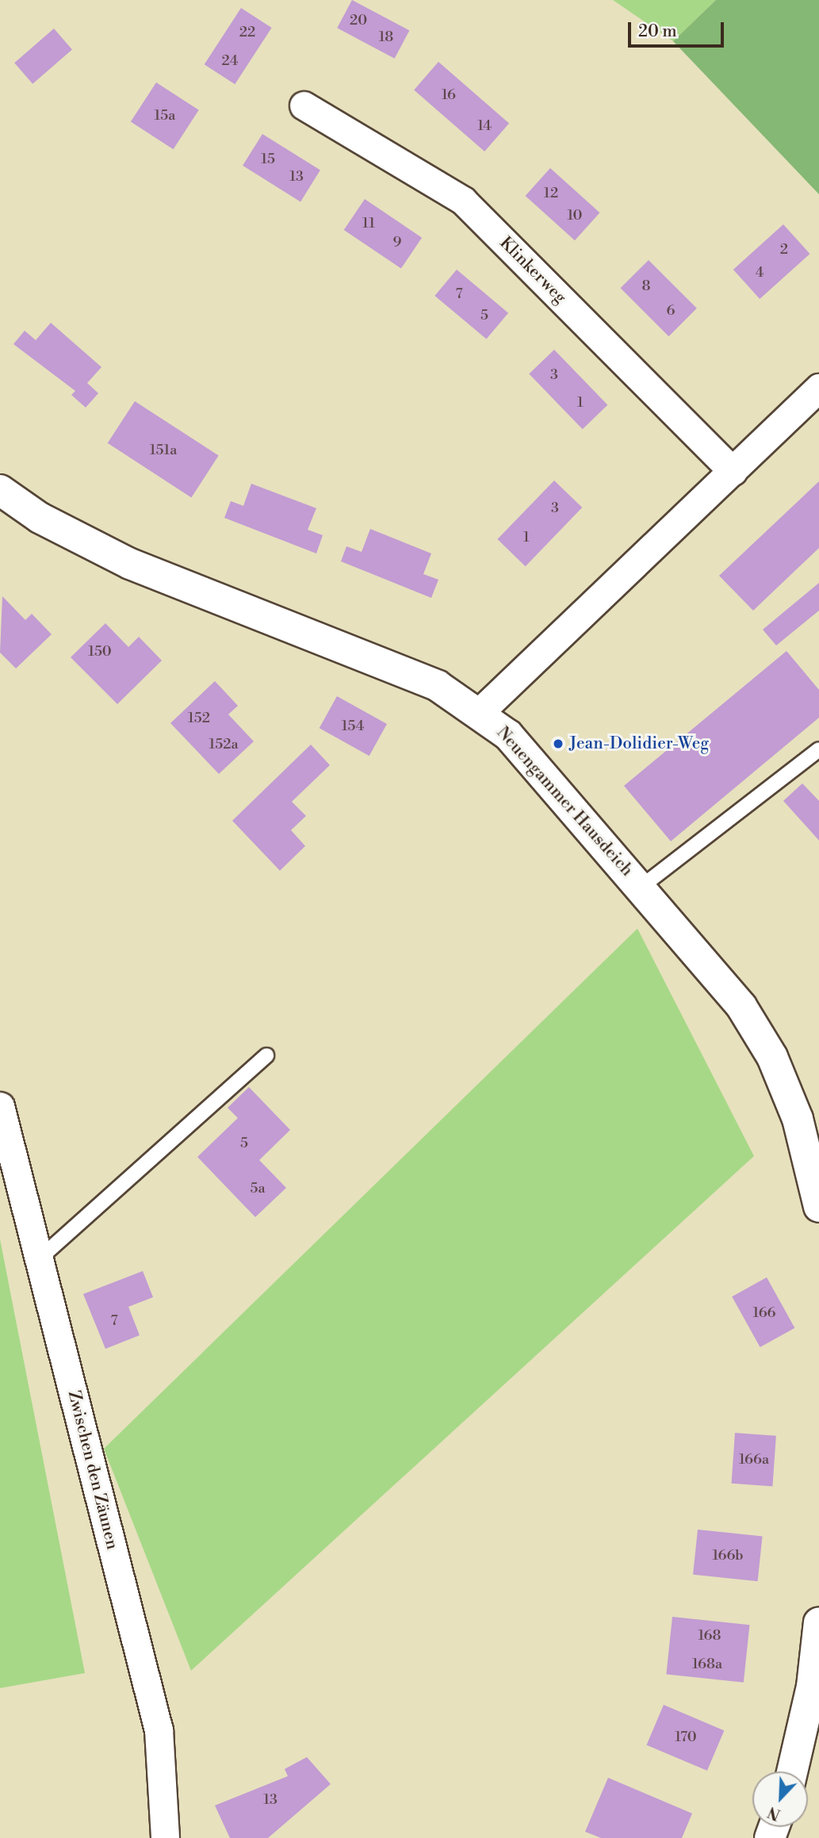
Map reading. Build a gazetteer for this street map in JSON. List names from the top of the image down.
{
  "streets": {
    "street": ["Klinkerweg", "Neuengammer Hausdeich", "Zwischen den Zäunen"]
  },
  "places": ["Jean-Dolidier-Weg"],
  "house_numbers": [
    "20",
    "22",
    "18",
    "24",
    "16",
    "15a",
    "14",
    "15",
    "13",
    "12",
    "10",
    "11",
    "9",
    "2",
    "4",
    "8",
    "7",
    "6",
    "5",
    "3",
    "1",
    "151a",
    "3",
    "1",
    "150",
    "152",
    "154",
    "152a",
    "5",
    "5a",
    "166",
    "7",
    "166a",
    "166b",
    "168",
    "168a",
    "170",
    "13"
  ],
  "scale_bar": "20 m",
  "north": "bottom left"
}
